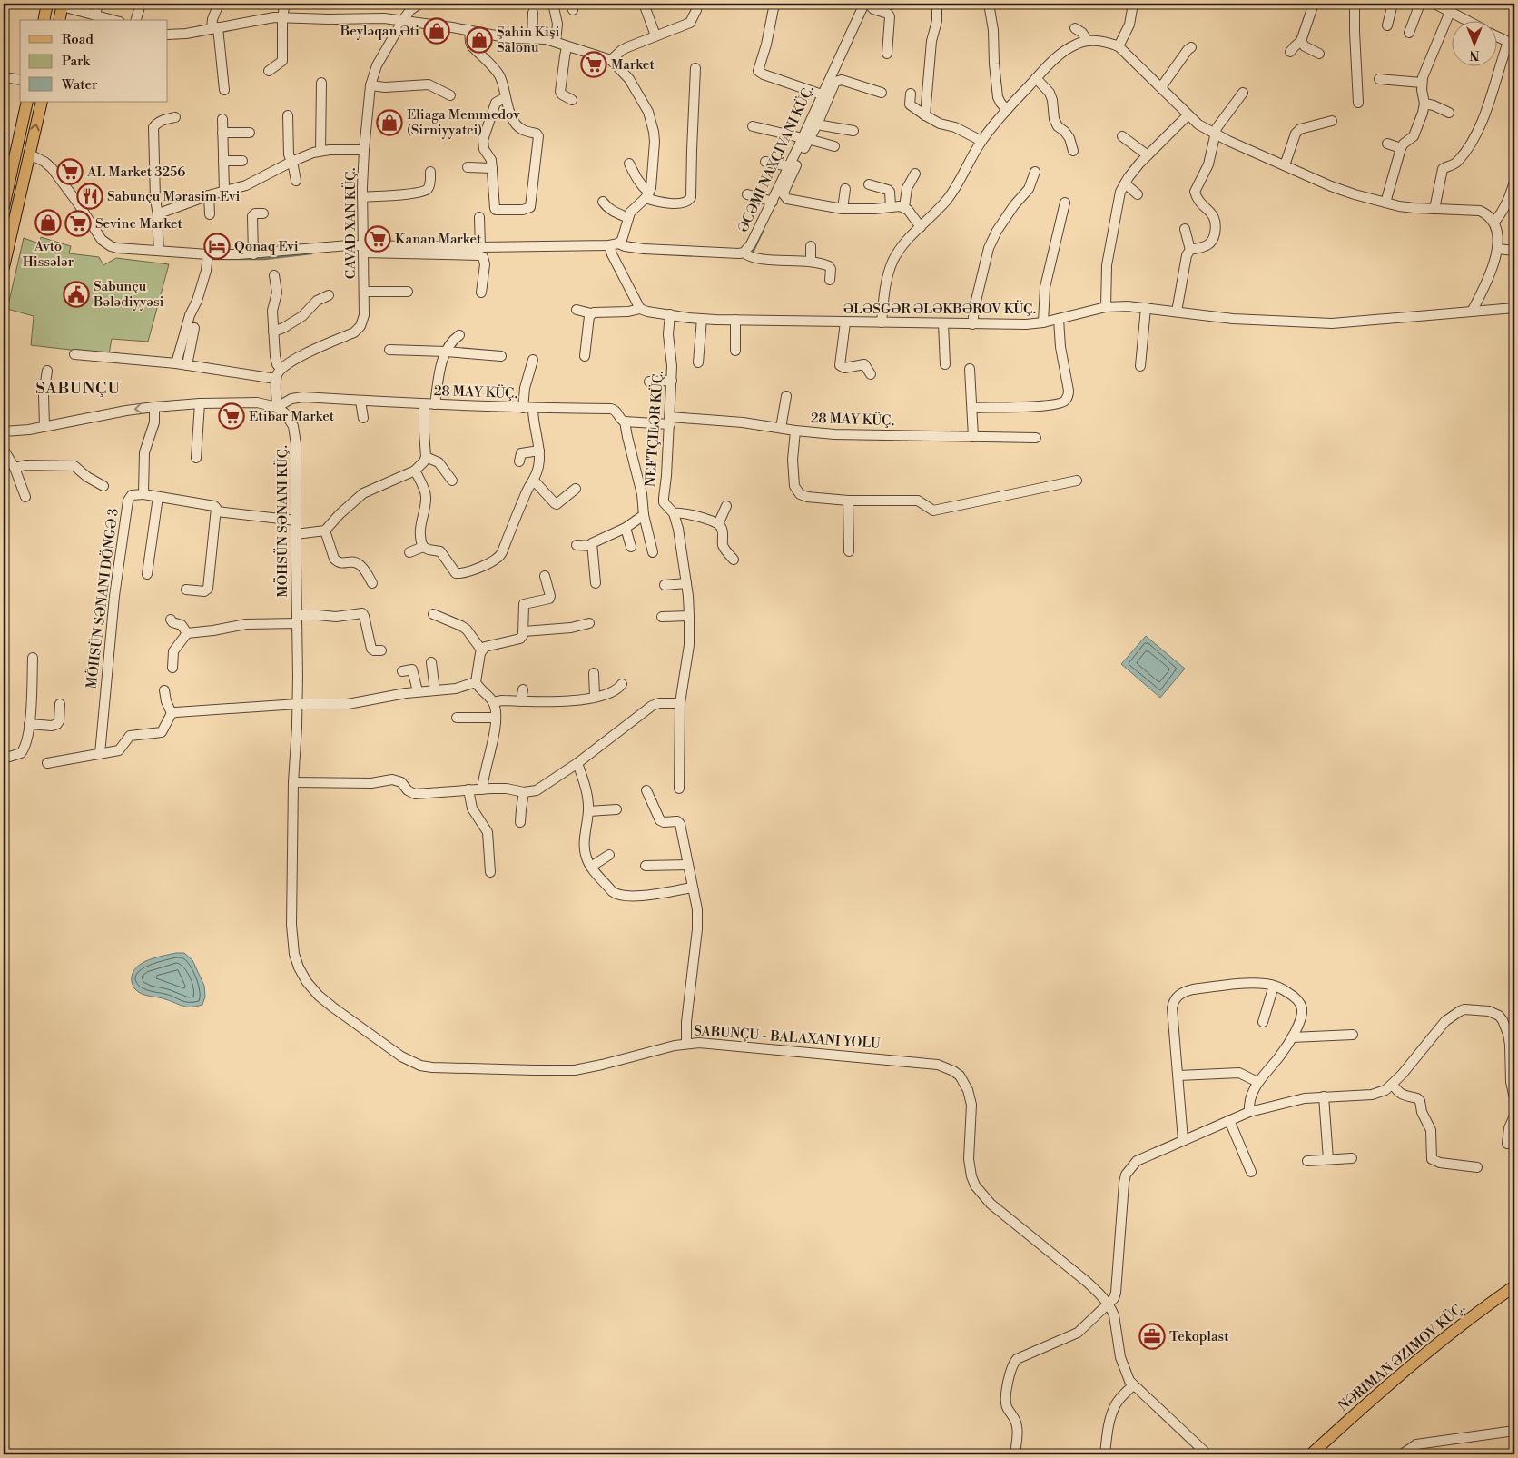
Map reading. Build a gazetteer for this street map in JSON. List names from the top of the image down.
{
  "streets": {
    "main road": ["NƏRIMAN ƏZIMOV KÜÇ."],
    "street": [
      "CAVAD XAN KÜÇ.",
      "ƏLƏSGƏR ƏLƏKBƏROV KÜÇ.",
      "28 MAY KÜÇ.",
      "NEFTÇILƏR KÜÇ.",
      "MÖHSÜN SƏNANI KÜÇ.",
      "MÖHSÜN SƏNANI DÖNGƏ 3"
    ]
  },
  "crossings": [
    ["ƏLƏSGƏR ƏLƏKBƏROV KÜÇ.", "NEFTÇILƏR KÜÇ."],
    ["28 MAY KÜÇ.", "NEFTÇILƏR KÜÇ."],
    ["28 MAY KÜÇ.", "MÖHSÜN SƏNANI KÜÇ."]
  ],
  "districts": ["SABUNÇU"],
  "places": {
    "shop": [
      "Beyləqan Əti",
      "Şahin Kişi Salonu",
      "Eliaga Memmedov (Sirniyyatci)",
      "Avto Hissələr"
    ],
    "supermarket": [
      "Market",
      "AL Market 3256",
      "Sevinc Market",
      "Kanan Market",
      "Etibar Market"
    ],
    "restaurant": ["Sabunçu Mərasim Evi"],
    "hotel": ["Qonaq Evi"],
    "public building": ["Sabunçu Bələdiyyəsi"],
    "office": ["Tekoplast"]
  },
  "legend": ["Road", "Park", "Water"],
  "north": "bottom"
}
